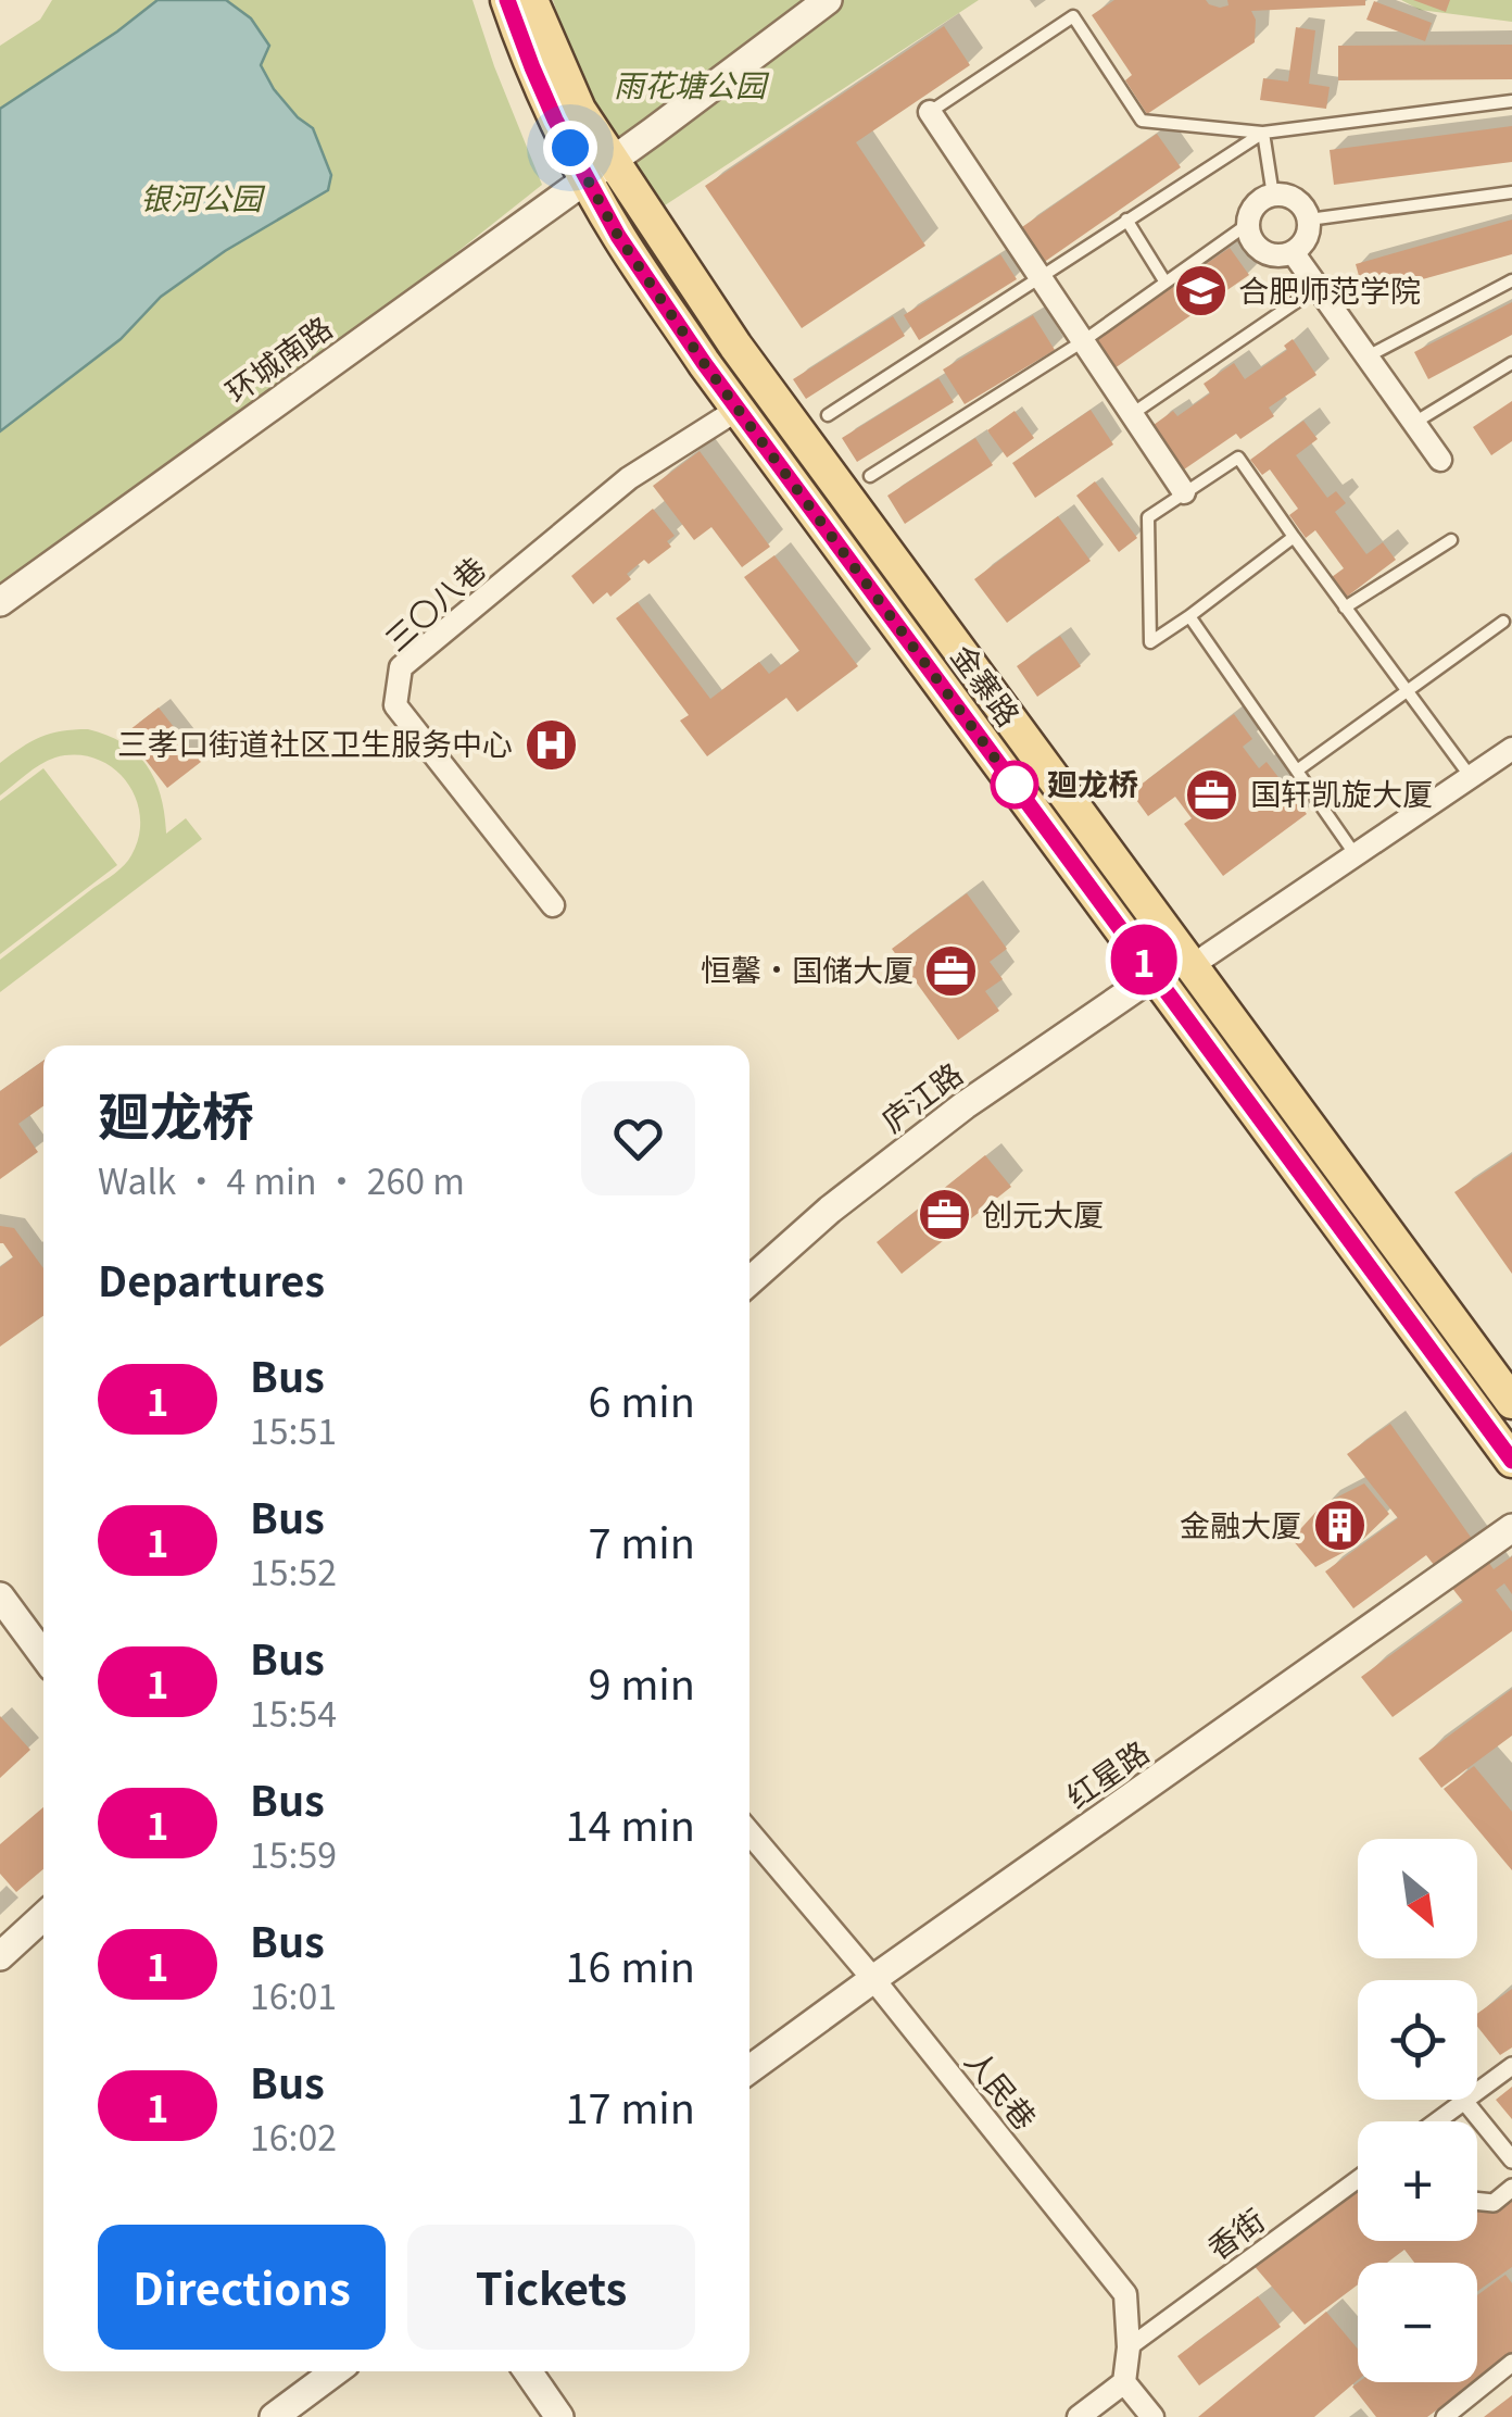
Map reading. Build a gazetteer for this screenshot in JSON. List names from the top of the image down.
{
  "streets": {
    "main road": ["金寨路"],
    "street": [
      "环城南路",
      "三〇八巷",
      "庐江路",
      "红星路",
      "人民巷",
      "香街"
    ]
  },
  "crossings": [
    ["环城南路", "金寨路"],
    ["三〇八巷", "金寨路"],
    ["金寨路", "庐江路"],
    ["红星路", "人民巷"],
    ["人民巷", "香街"]
  ],
  "parks": ["雨花塘公园", "银河公园"],
  "places": {
    "school or university": ["合肥师范学院"],
    "hospital": ["三孝口街道社区卫生服务中心"],
    "other": ["廻龙桥"],
    "office": ["国轩凯旋大厦", "恒馨•国储大厦", "创元大厦"],
    "building": ["金融大厦"]
  },
  "lines": ["bus line 1"],
  "north": "bottom right",
  "page": {
    "on_map": "1",
    "heading": [
      ["廻龙桥", "Walk · 4 min · 260 m"],
      "Departures"
    ],
    "list": [
      {
        "mark": "1",
        "name": "Bus",
        "note": "15:51",
        "value": "6 min"
      },
      {
        "mark": "1",
        "name": "Bus",
        "note": "15:52",
        "value": "7 min"
      },
      {
        "mark": "1",
        "name": "Bus",
        "note": "15:54",
        "value": "9 min"
      },
      {
        "mark": "1",
        "name": "Bus",
        "note": "15:59",
        "value": "14 min"
      },
      {
        "mark": "1",
        "name": "Bus",
        "note": "16:01",
        "value": "16 min"
      },
      {
        "mark": "1",
        "name": "Bus",
        "note": "16:02",
        "value": "17 min"
      }
    ],
    "map_buttons": ["+", "−"],
    "buttons": ["Directions", "Tickets"]
  }
}
